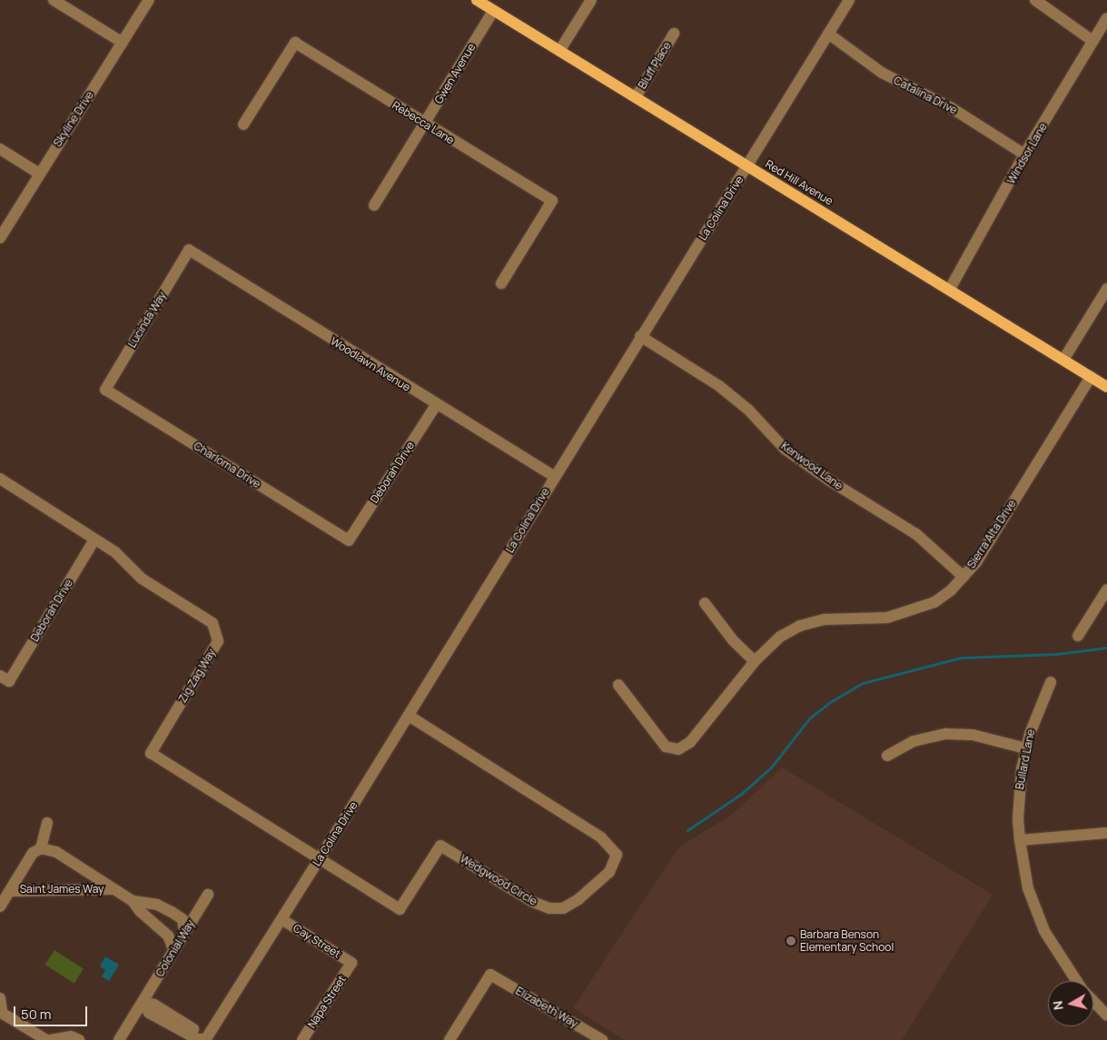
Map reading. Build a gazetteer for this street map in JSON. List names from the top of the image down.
{
  "streets": {
    "main road": ["Red Hill Avenue"],
    "street": [
      "Bluff Place",
      "Gwen Avenue",
      "Catalina Drive",
      "Skyline Drive",
      "Rebecca Lane",
      "Windsor Lane",
      "La Colina Drive",
      "Lucinda Way",
      "Woodlawn Avenue",
      "Charloma Drive",
      "Kenwood Lane",
      "Deborah Drive",
      "Sierra Alta Drive",
      "Zig Zag Way",
      "Bullard Lane",
      "Wedgwood Circle",
      "Saint James Way",
      "Cay Street",
      "Colonial Way",
      "Napa Street",
      "Elizabeth Way"
    ]
  },
  "crossings": [
    ["Bluff Place", "Red Hill Avenue"],
    ["Gwen Avenue", "Rebecca Lane"],
    ["Gwen Avenue", "Red Hill Avenue"],
    ["Catalina Drive", "Windsor Lane"],
    ["Catalina Drive", "La Colina Drive"],
    ["Windsor Lane", "Red Hill Avenue"],
    ["Red Hill Avenue", "La Colina Drive"],
    ["Red Hill Avenue", "Sierra Alta Drive"],
    ["La Colina Drive", "Woodlawn Avenue"],
    ["La Colina Drive", "Kenwood Lane"],
    ["La Colina Drive", "Zig Zag Way"],
    ["La Colina Drive", "Wedgwood Circle"],
    ["La Colina Drive", "Cay Street"],
    ["Lucinda Way", "Woodlawn Avenue"],
    ["Lucinda Way", "Charloma Drive"],
    ["Woodlawn Avenue", "Deborah Drive"],
    ["Charloma Drive", "Deborah Drive"],
    ["Kenwood Lane", "Sierra Alta Drive"],
    ["Deborah Drive", "Zig Zag Way"],
    ["Zig Zag Way", "Wedgwood Circle"],
    ["Saint James Way", "Colonial Way"],
    ["Cay Street", "Napa Street"]
  ],
  "places": ["Barbara Benson Elementary School"],
  "scale_bar": "50 m",
  "north": "left"
}
